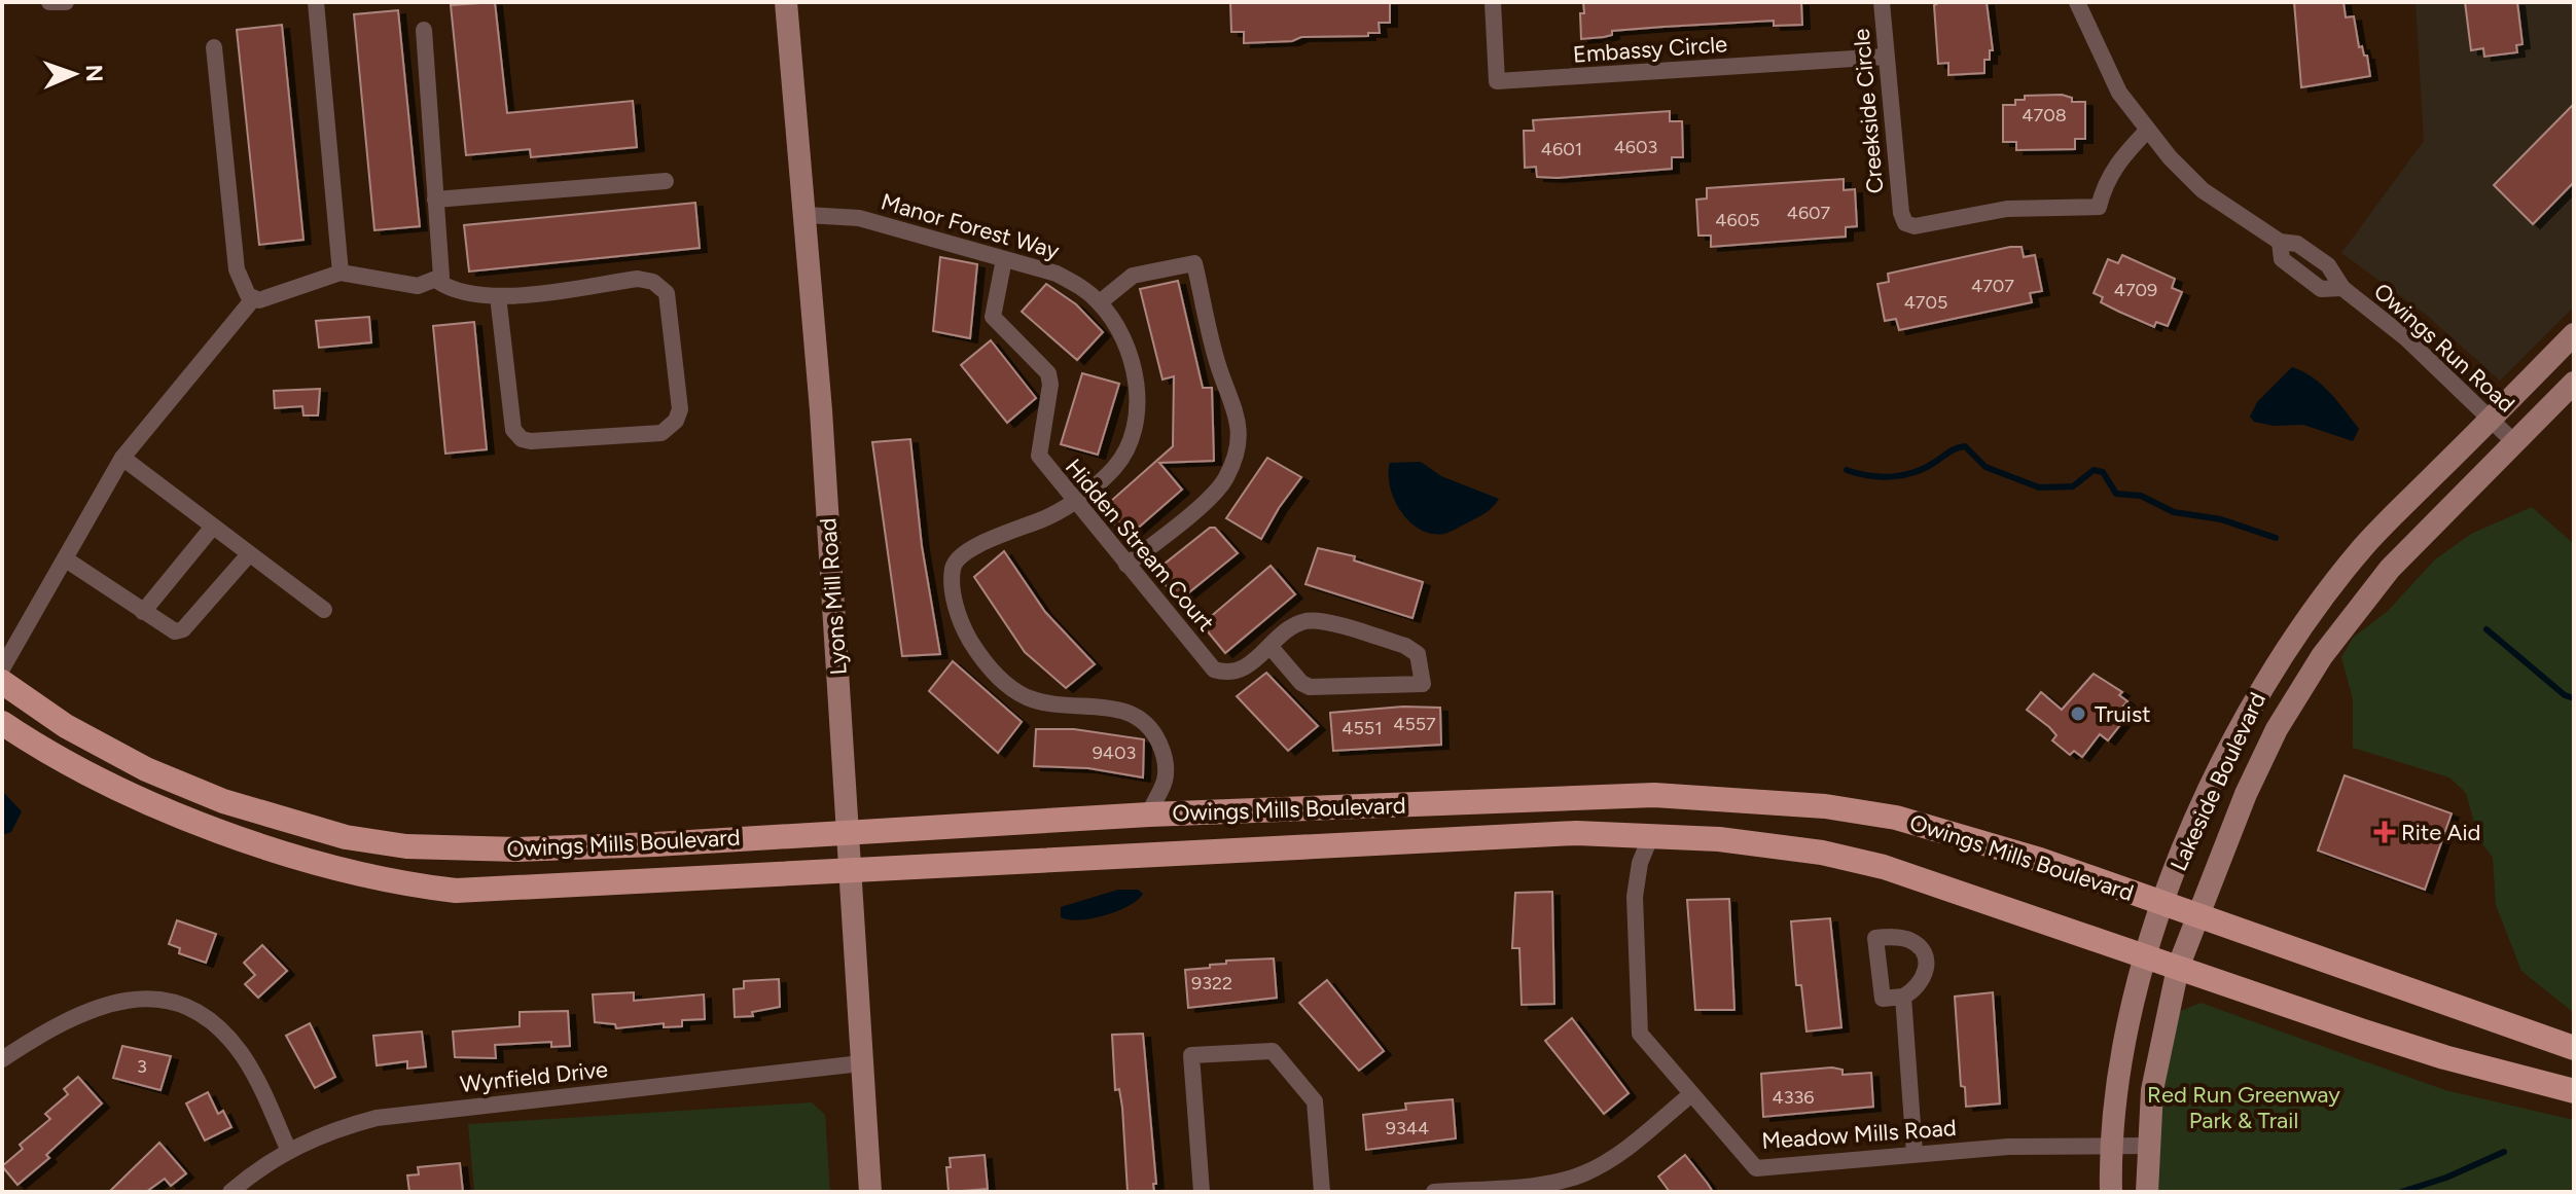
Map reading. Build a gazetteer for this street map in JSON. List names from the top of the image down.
{
  "streets": {
    "main road": ["Lyons Mill Road", "Lakeside Boulevard", "Owings Mills Boulevard"],
    "street": [
      "Embassy Circle",
      "Creekside Circle",
      "Manor Forest Way",
      "Owings Run Road",
      "Hidden Stream Court",
      "Wynfield Drive",
      "Meadow Mills Road"
    ]
  },
  "crossings": [
    ["Embassy Circle", "Creekside Circle"],
    ["Creekside Circle", "Owings Run Road"],
    ["Manor Forest Way", "Hidden Stream Court"],
    ["Manor Forest Way", "Lyons Mill Road"],
    ["Manor Forest Way", "Owings Mills Boulevard"],
    ["Owings Run Road", "Lakeside Boulevard"],
    ["Lyons Mill Road", "Owings Mills Boulevard"],
    ["Lyons Mill Road", "Wynfield Drive"],
    ["Lakeside Boulevard", "Owings Mills Boulevard"],
    ["Lakeside Boulevard", "Meadow Mills Road"],
    ["Owings Mills Boulevard", "Meadow Mills Road"]
  ],
  "parks": ["Red Run Greenway Park & Trail"],
  "places": {
    "other": ["Truist"],
    "health": ["Rite Aid"]
  },
  "house_numbers": [
    "4708",
    "4603",
    "4601",
    "4607",
    "4605",
    "4707",
    "4709",
    "4705",
    "4557",
    "4551",
    "9403",
    "9322",
    "3",
    "4336",
    "9344"
  ],
  "north": "right"
}
